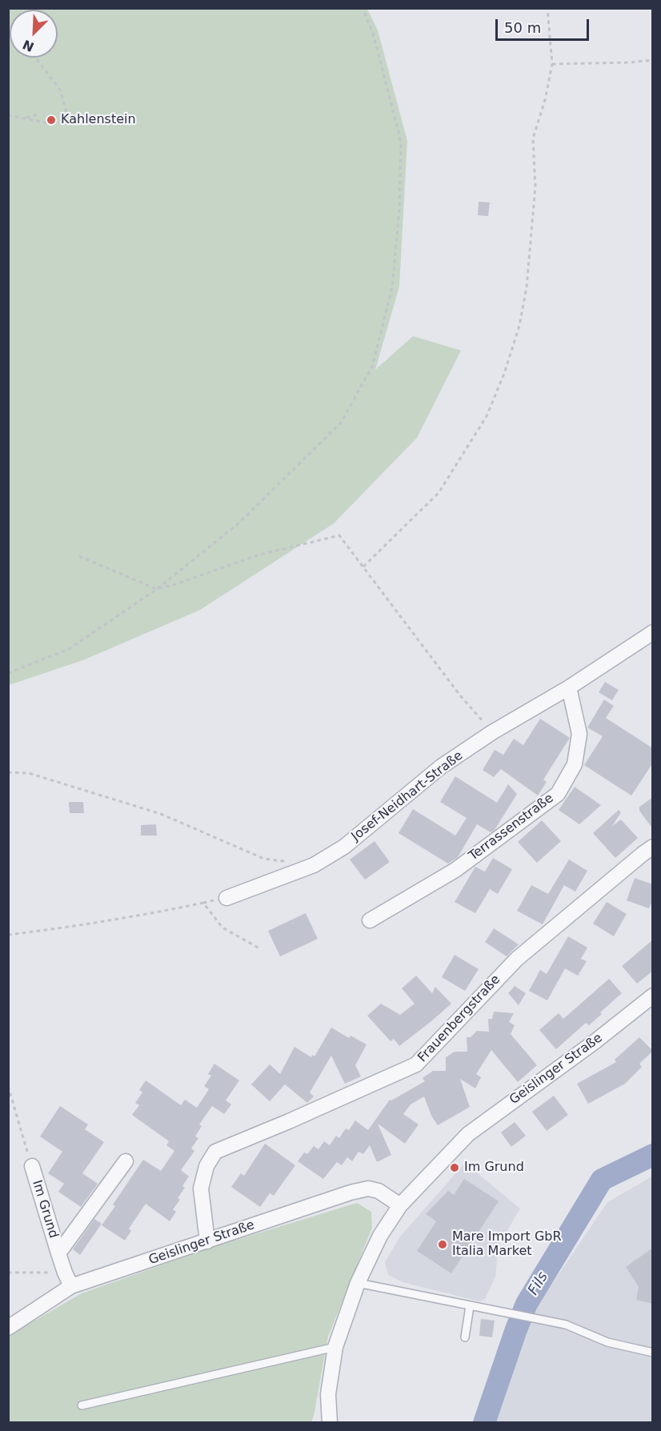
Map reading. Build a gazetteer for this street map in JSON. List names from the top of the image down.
{
  "streets": {
    "street": [
      "Josef-Neidhart-Straße",
      "Terrassenstraße",
      "Frauenbergstraße",
      "Geislinger Straße",
      "Im Grund"
    ]
  },
  "crossings": [
    ["Josef-Neidhart-Straße", "Terrassenstraße"],
    ["Frauenbergstraße", "Geislinger Straße"],
    ["Geislinger Straße", "Im Grund"]
  ],
  "water": ["Fils"],
  "places": ["Kahlenstein", "Im Grund", "Mare Import GbR Italia Market"],
  "scale_bar": "50 m",
  "north": "bottom left"
}
